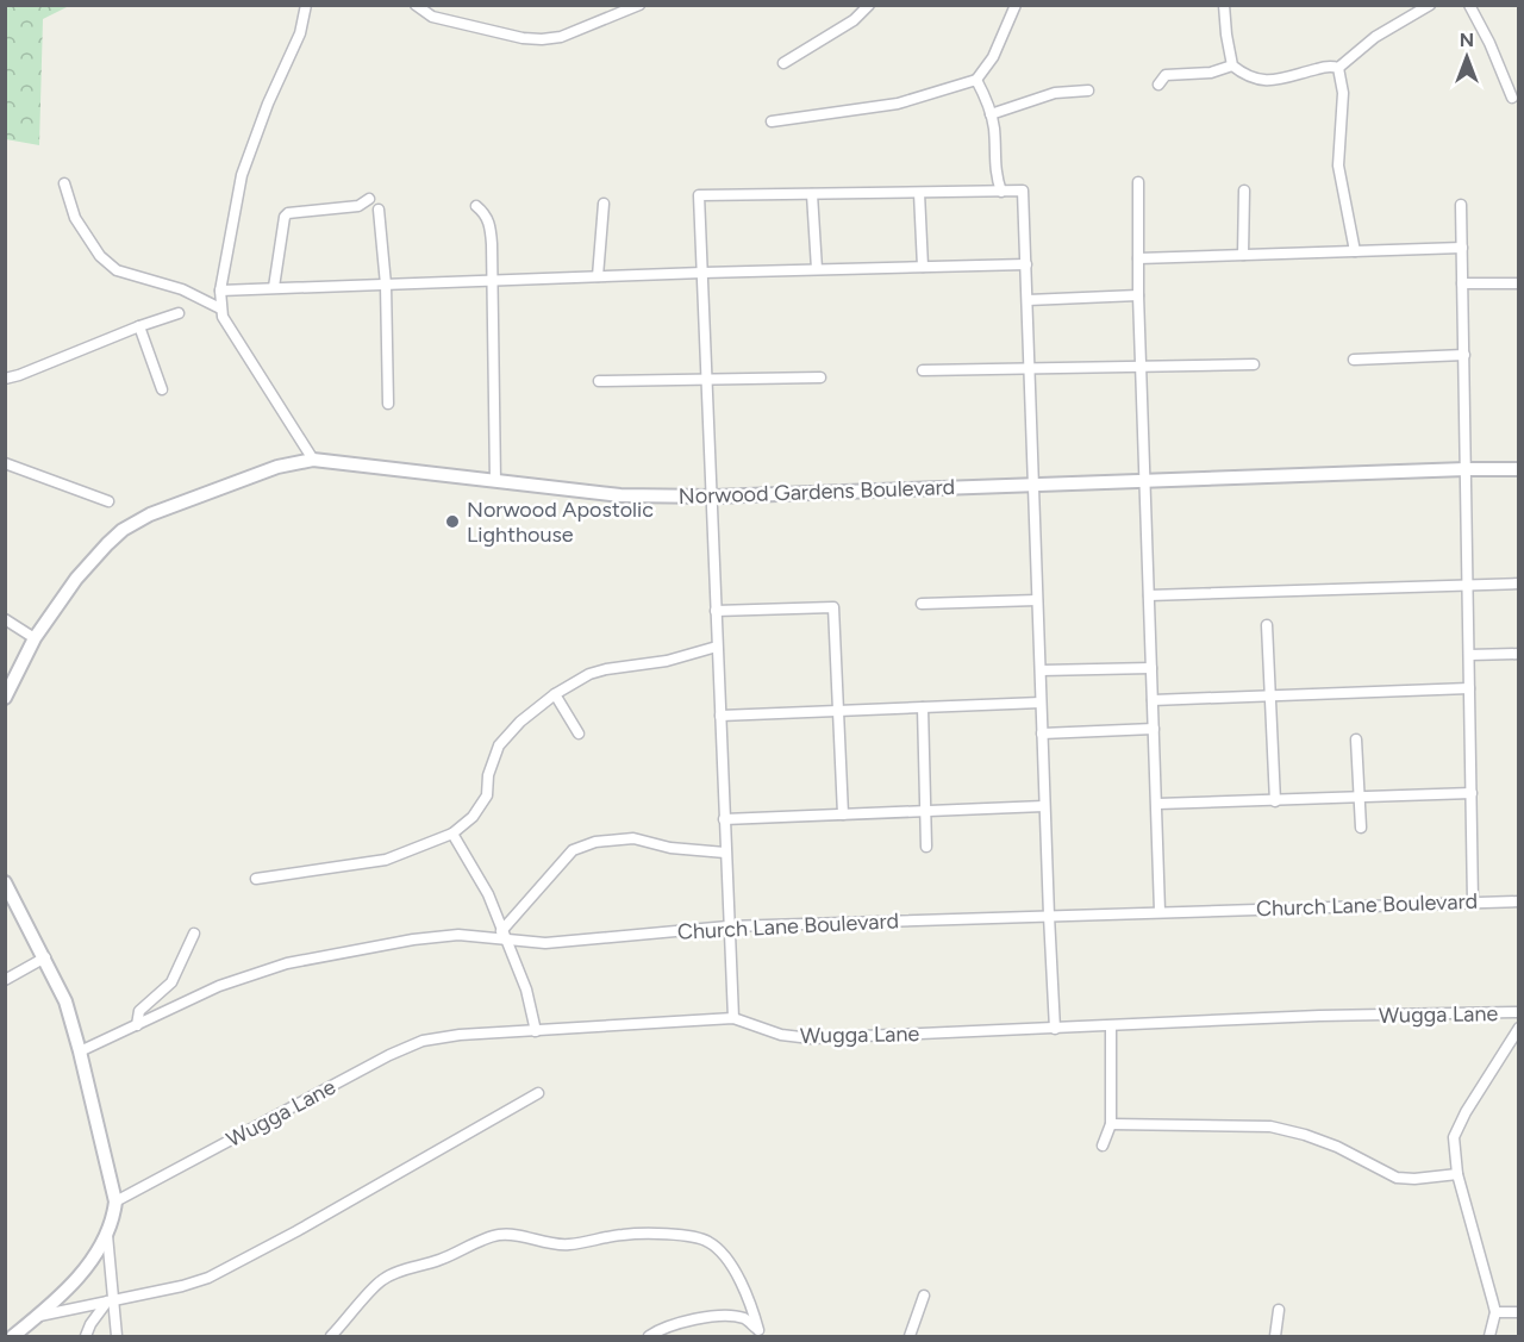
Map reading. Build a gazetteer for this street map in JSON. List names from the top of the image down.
{
  "streets": {
    "street": ["Norwood Gardens Boulevard", "Church Lane Boulevard", "Wugga Lane"]
  },
  "places": ["Norwood Apostolic Lighthouse"],
  "north": "top"
}
